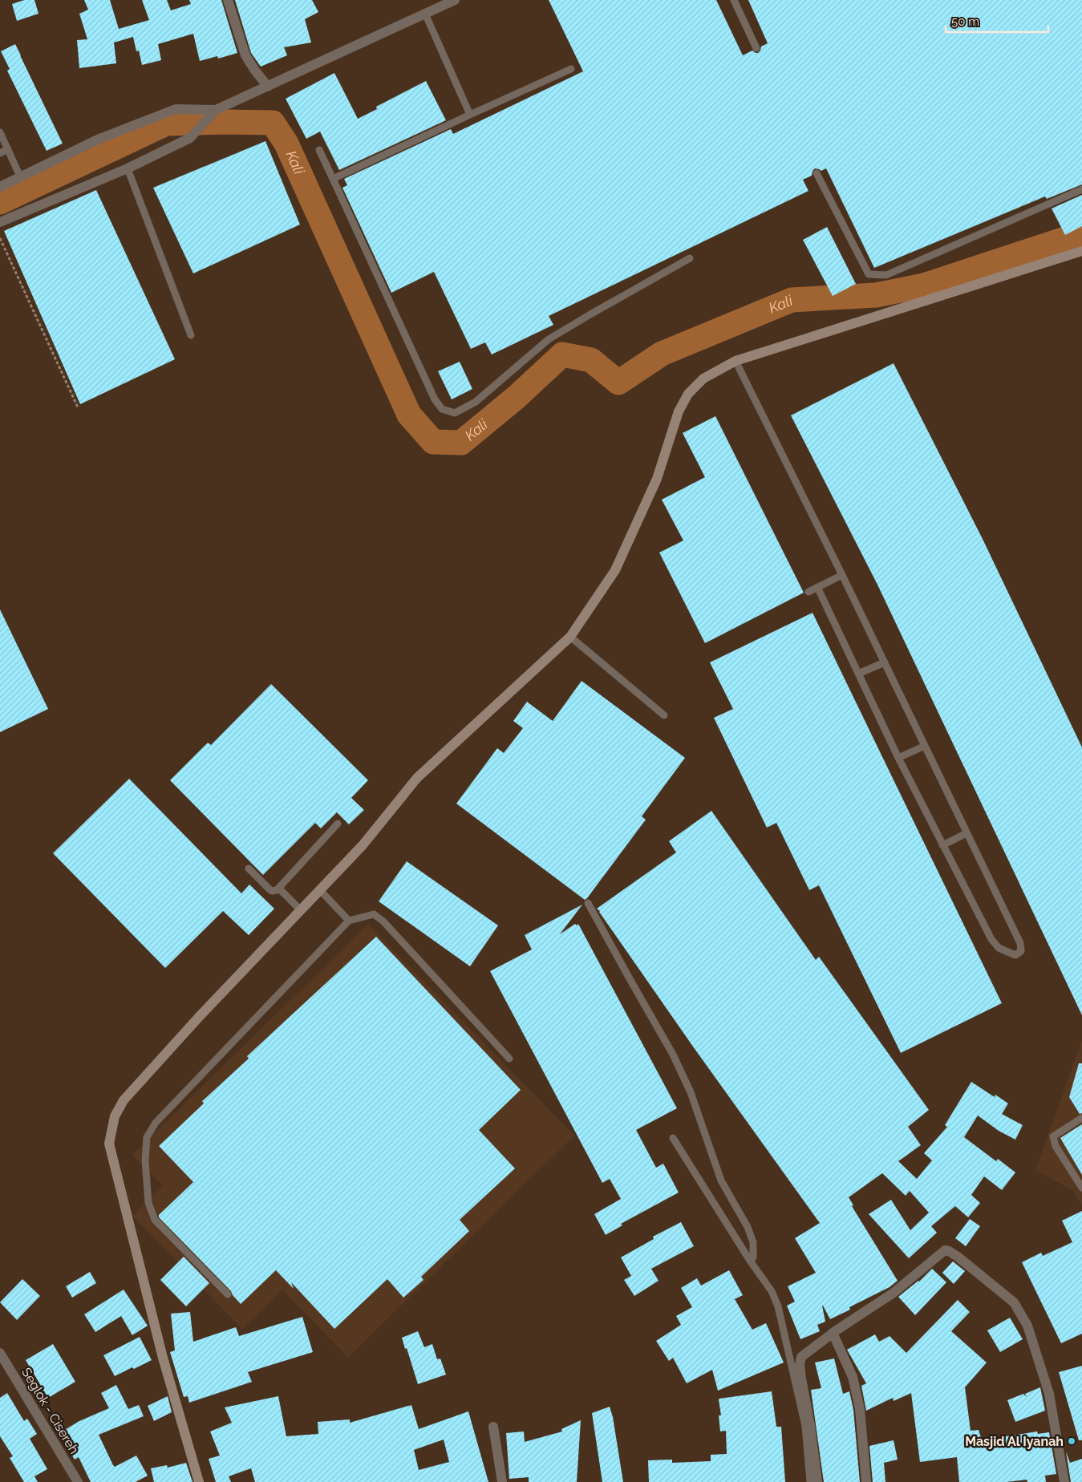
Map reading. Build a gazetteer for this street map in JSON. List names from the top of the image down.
{
  "streets": {
    "street": ["Seglok - Cisereh"]
  },
  "water": ["Kali"],
  "places": ["Masjid Al Iyanah"],
  "scale_bar": "50 m"
}
